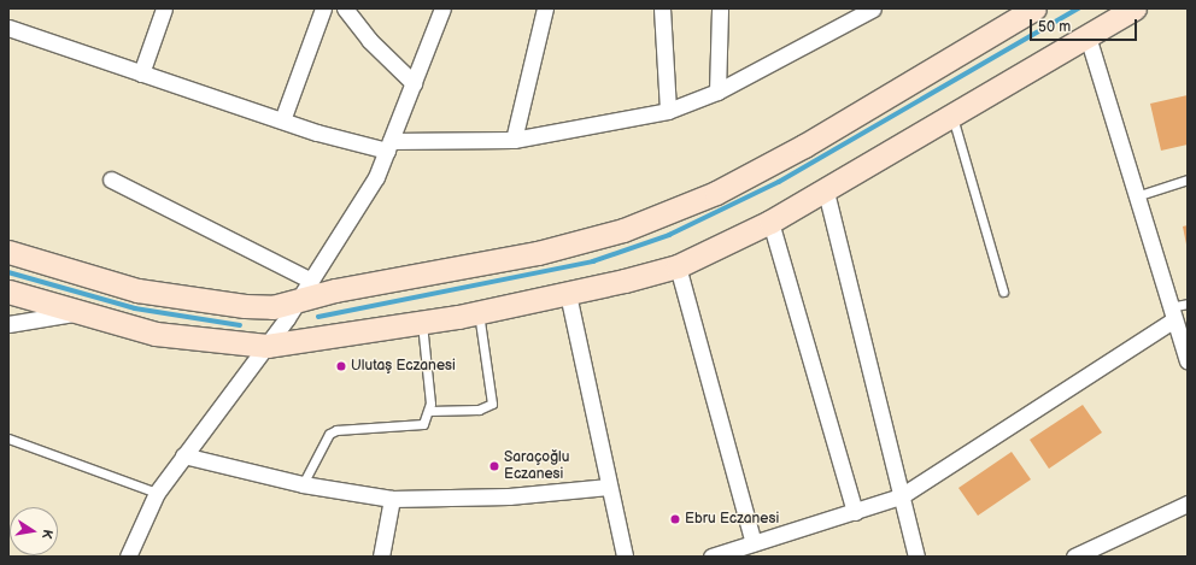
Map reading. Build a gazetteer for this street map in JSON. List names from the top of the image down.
{
  "places": ["Ulutaş Eczanesi", "Saraçoğlu Eczanesi", "Ebru Eczanesi"],
  "scale_bar": "50 m",
  "north": "right"
}
